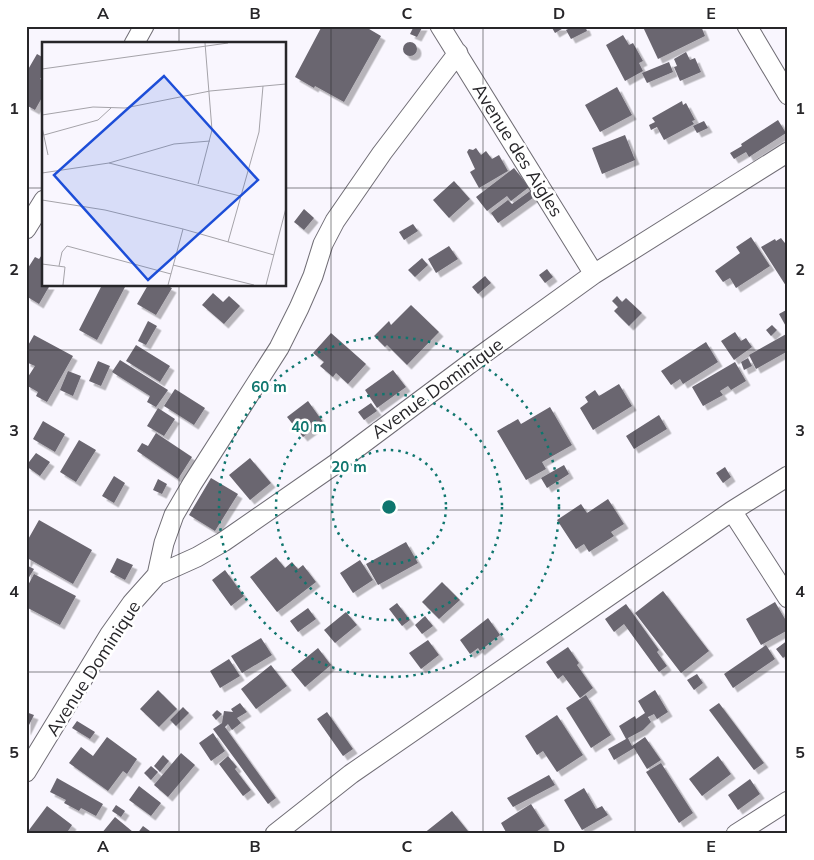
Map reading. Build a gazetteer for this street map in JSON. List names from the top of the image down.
{
  "streets": {
    "street": ["Avenue des Aigles", "Avenue Dominique"]
  },
  "crossings": [
    ["Avenue des Aigles", "Avenue Dominique"]
  ],
  "grid": {
    "columns": [
      "A",
      "B",
      "C",
      "D",
      "E"
    ],
    "rows": [
      "1",
      "2",
      "3",
      "4",
      "5"
    ]
  },
  "rings": ["60 m", "40 m", "20 m"]
}
